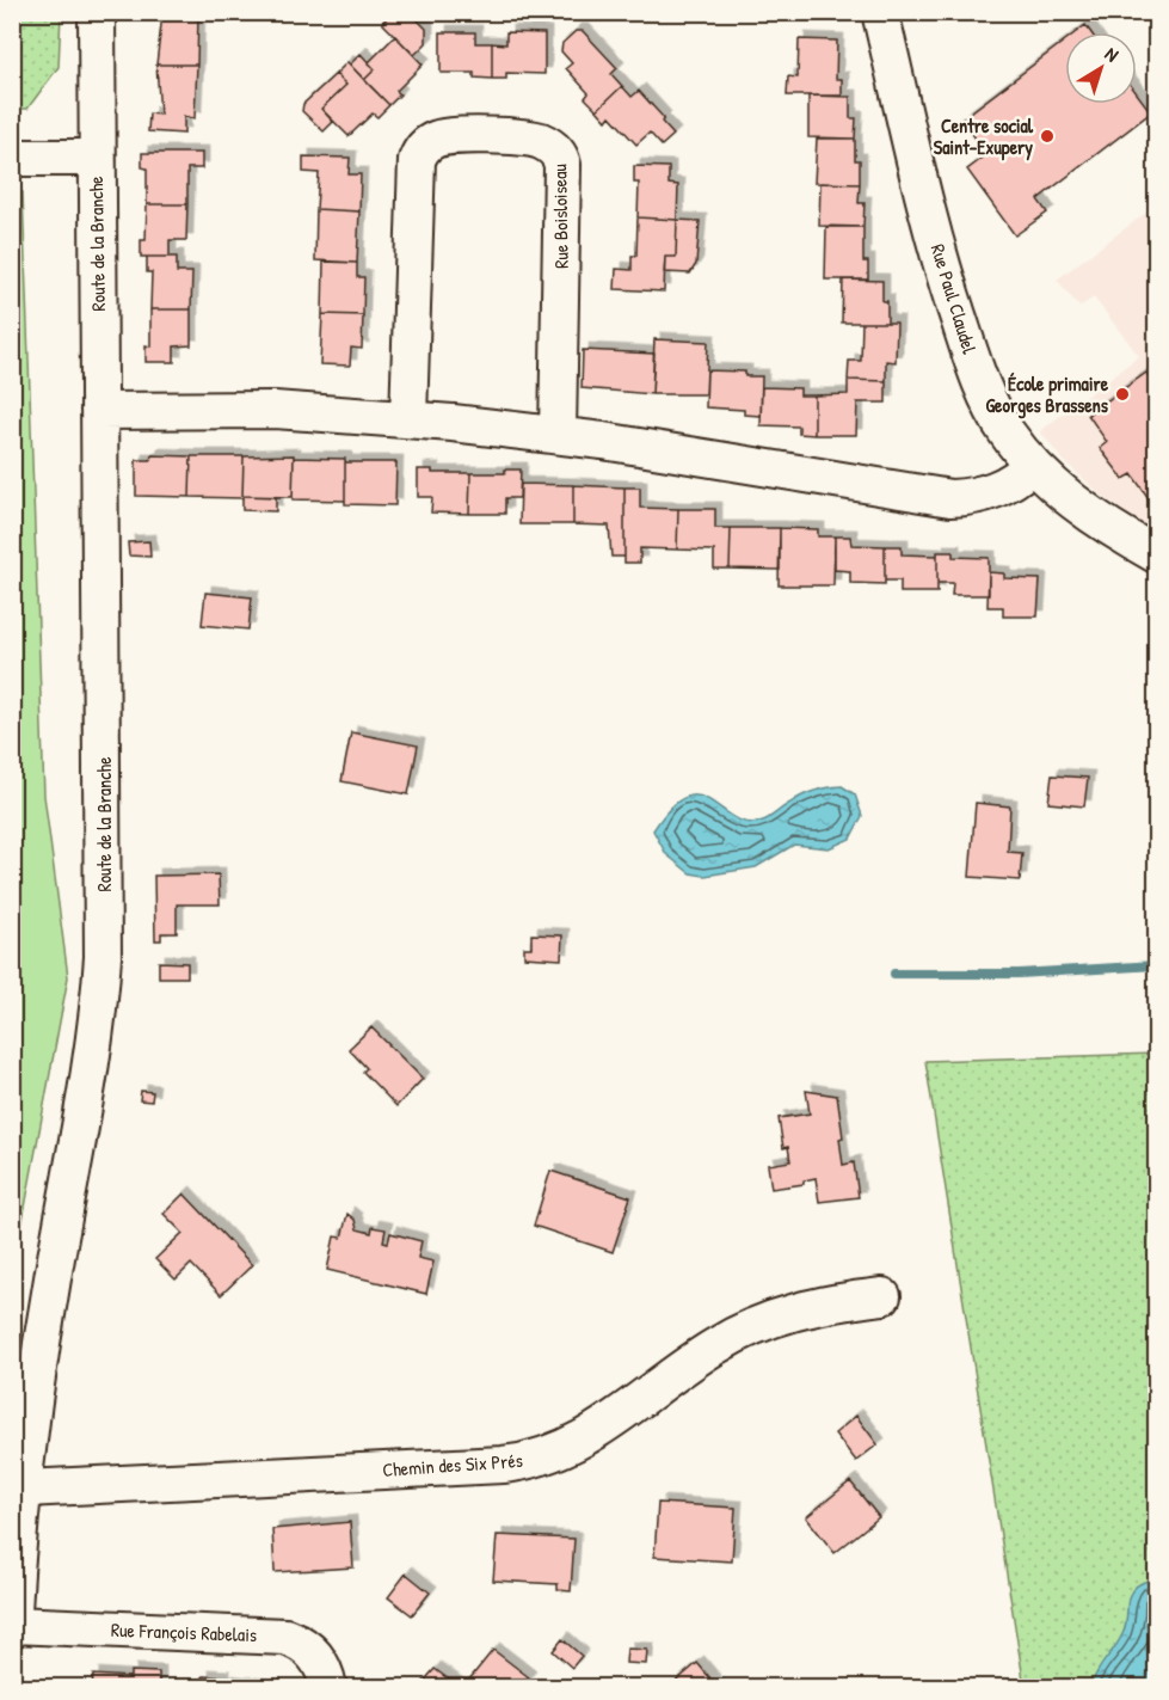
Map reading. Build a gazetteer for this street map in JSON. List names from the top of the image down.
{
  "streets": {
    "street": [
      "Rue Boisloiseau",
      "Route de la Branche",
      "Rue Paul Claudel",
      "Chemin des Six Prés",
      "Rue François Rabelais"
    ]
  },
  "crossings": [
    ["Route de la Branche", "Chemin des Six Prés"],
    ["Route de la Branche", "Rue François Rabelais"]
  ],
  "places": ["Centre social Saint-Exupery", "École primaire Georges Brassens"],
  "north": "top right"
}
